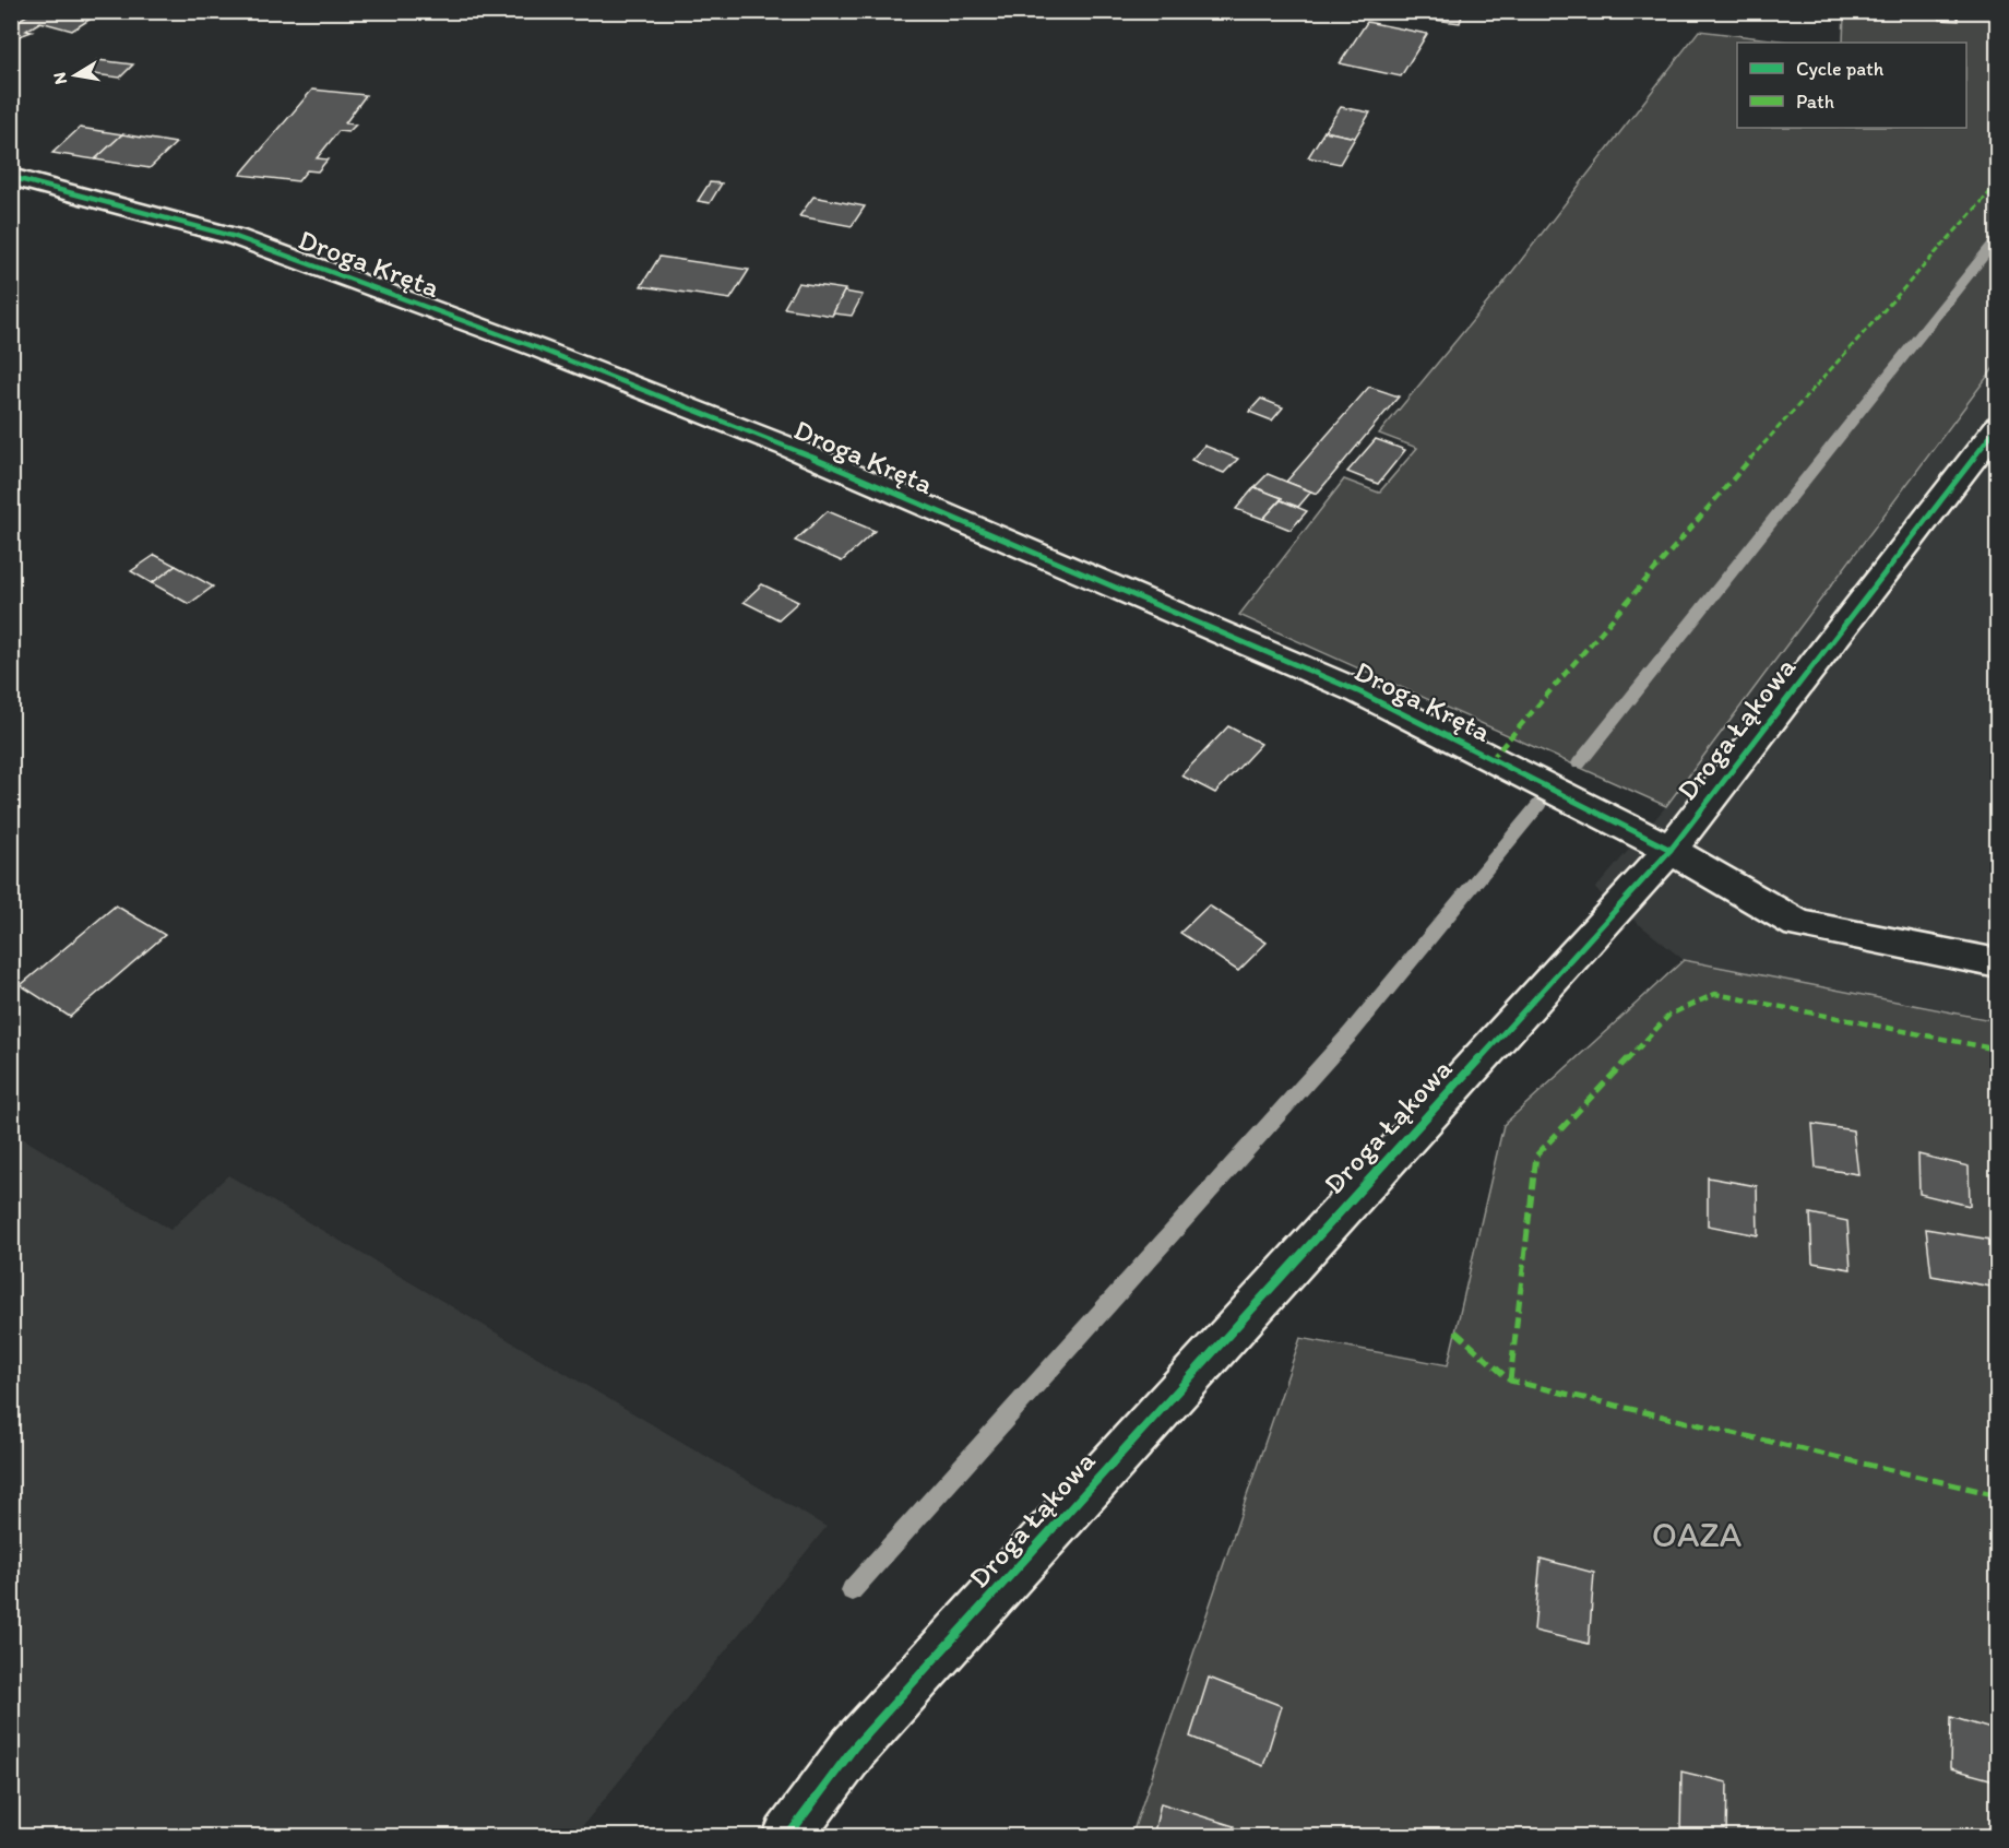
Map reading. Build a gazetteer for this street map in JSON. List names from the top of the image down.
{
  "streets": {
    "street": ["Droga Kręta", "Droga Łąkowa"]
  },
  "crossings": [
    ["Droga Kręta", "Droga Łąkowa"]
  ],
  "parks": ["OAZA"],
  "legend": ["Cycle path", "Path"],
  "north": "left"
}
